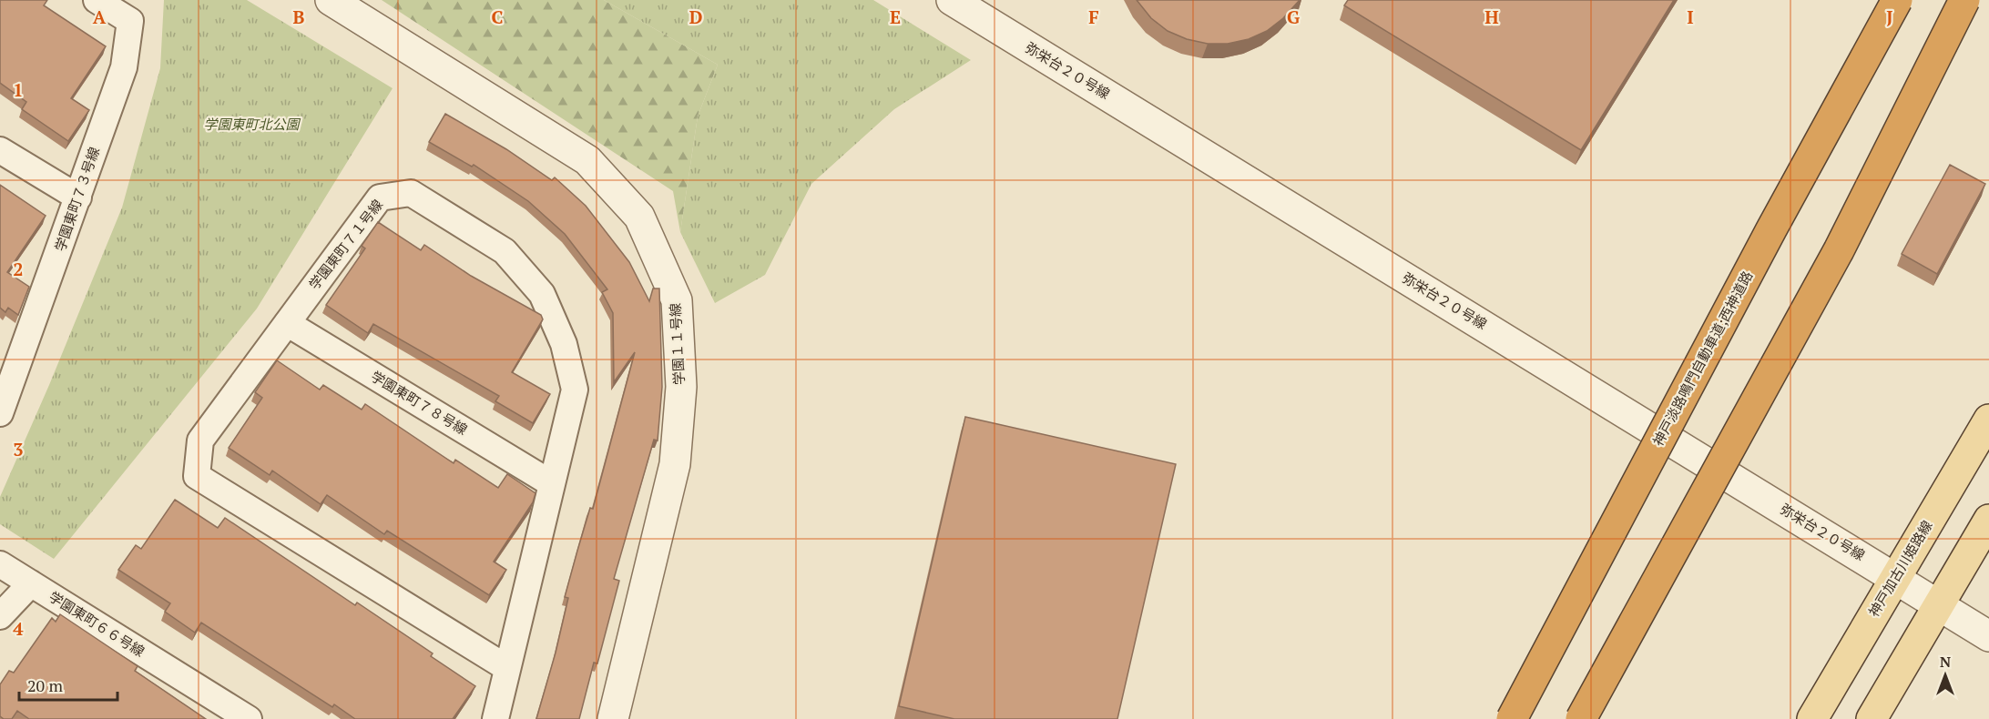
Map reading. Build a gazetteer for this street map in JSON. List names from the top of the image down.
{
  "streets": {
    "highway": ["神戸淡路鳴門自動車道;西神道路"],
    "main road": ["神戸加古川姫路線"],
    "street": [
      "弥栄台２０号線",
      "学園東町７３号線",
      "学園東町７１号線",
      "学園１１号線",
      "学園東町７８号線",
      "学園東町６６号線"
    ]
  },
  "crossings": [
    ["弥栄台２０号線", "神戸加古川姫路線"],
    ["学園東町７１号線", "学園東町７８号線"]
  ],
  "parks": ["学園東町北公園"],
  "scale_bar": "20 m",
  "north": "top",
  "grid": {
    "columns": [
      "A",
      "B",
      "C",
      "D",
      "E",
      "F",
      "G",
      "H",
      "I",
      "J"
    ],
    "rows": [
      "1",
      "2",
      "3",
      "4"
    ]
  }
}
